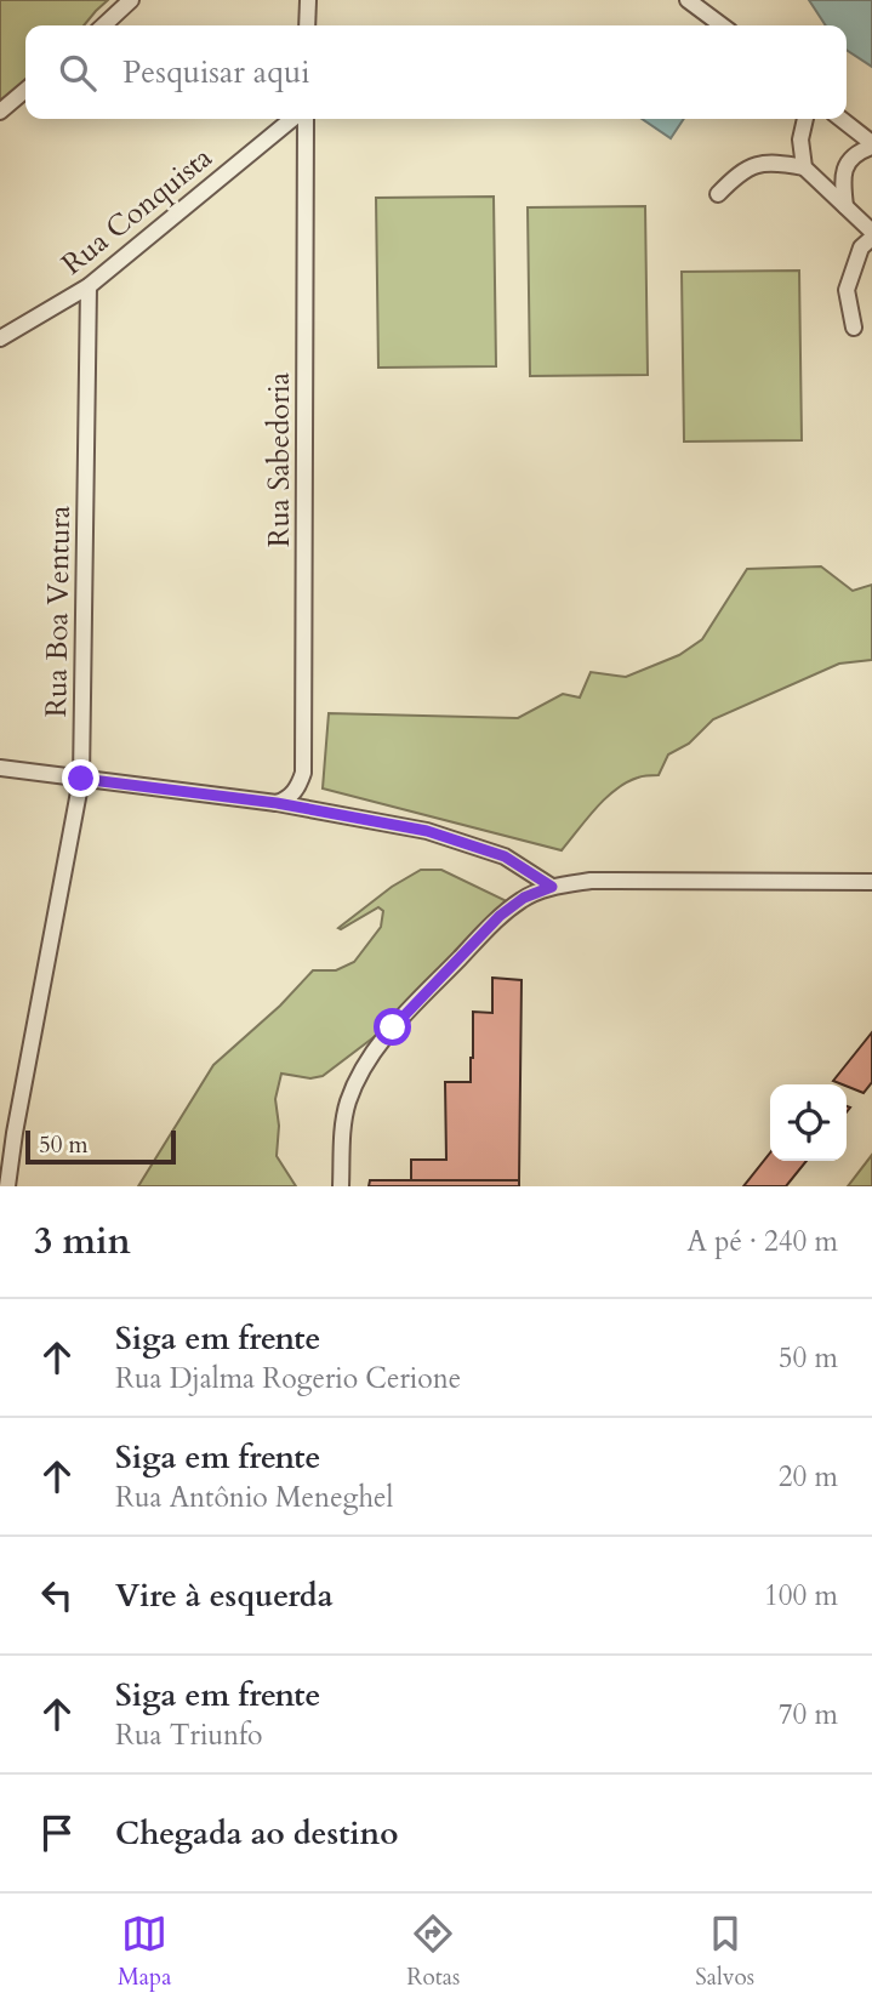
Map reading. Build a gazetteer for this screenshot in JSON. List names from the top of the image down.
{
  "streets": {
    "street": ["Rua Conquista", "Rua Sabedoria", "Rua Boa Ventura"]
  },
  "crossings": [
    ["Rua Conquista", "Rua Boa Ventura"]
  ],
  "scale_bar": "50 m",
  "page": {
    "search": "Pesquisar aqui",
    "scale": "50 m",
    "heading": ["3 min", "A pé · 240 m"],
    "list": [
      ["Siga em frente", "Rua Djalma Rogerio Cerione", "50 m"],
      ["Siga em frente", "Rua Antônio Meneghel", "20 m"],
      ["Vire à esquerda", "100 m"],
      ["Siga em frente", "Rua Triunfo", "70 m"],
      "Chegada ao destino"
    ],
    "nav": ["Mapa", "Rotas", "Salvos"]
  }
}
